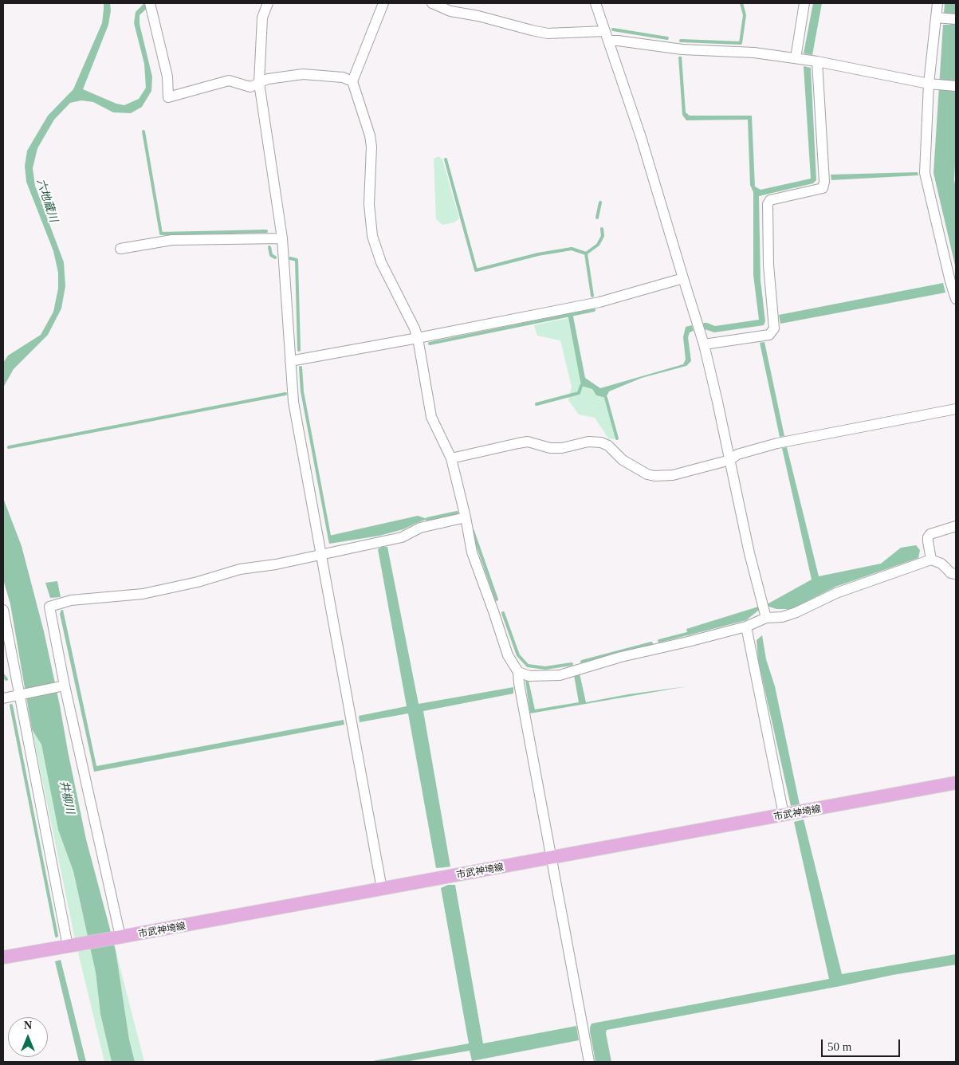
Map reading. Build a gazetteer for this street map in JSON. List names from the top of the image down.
{
  "streets": {
    "main road": ["市武神埼線"]
  },
  "water": ["六地蔵川", "井柳川"],
  "scale_bar": "50 m",
  "north": "top"
}
